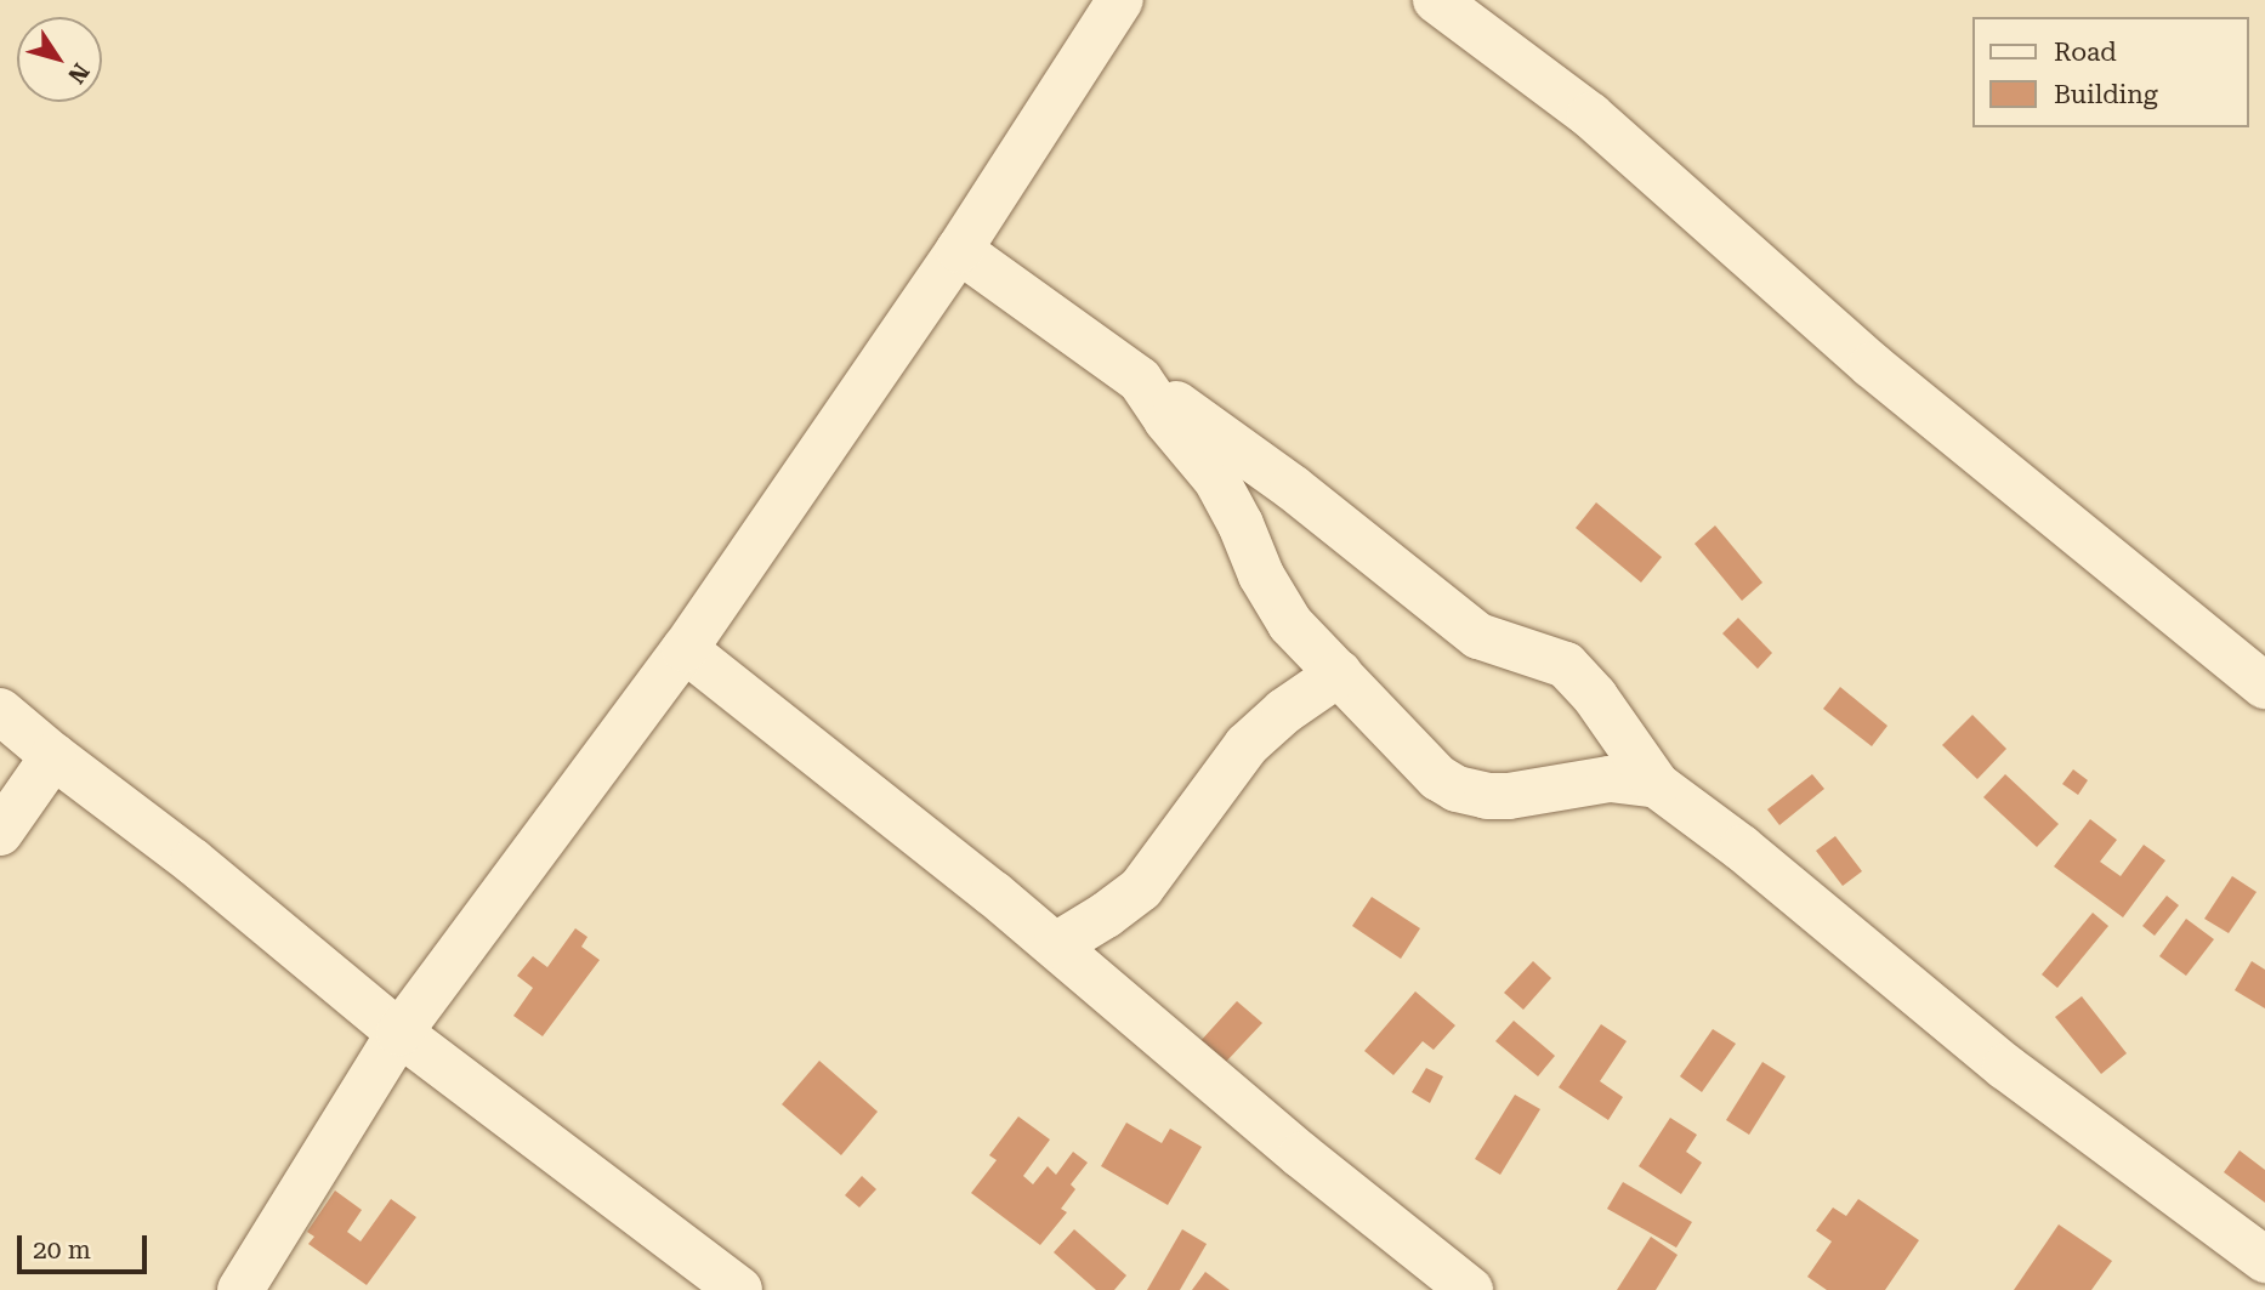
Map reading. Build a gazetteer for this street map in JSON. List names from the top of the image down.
{
  "legend": ["Road", "Building"],
  "scale_bar": "20 m",
  "north": "bottom right"
}
